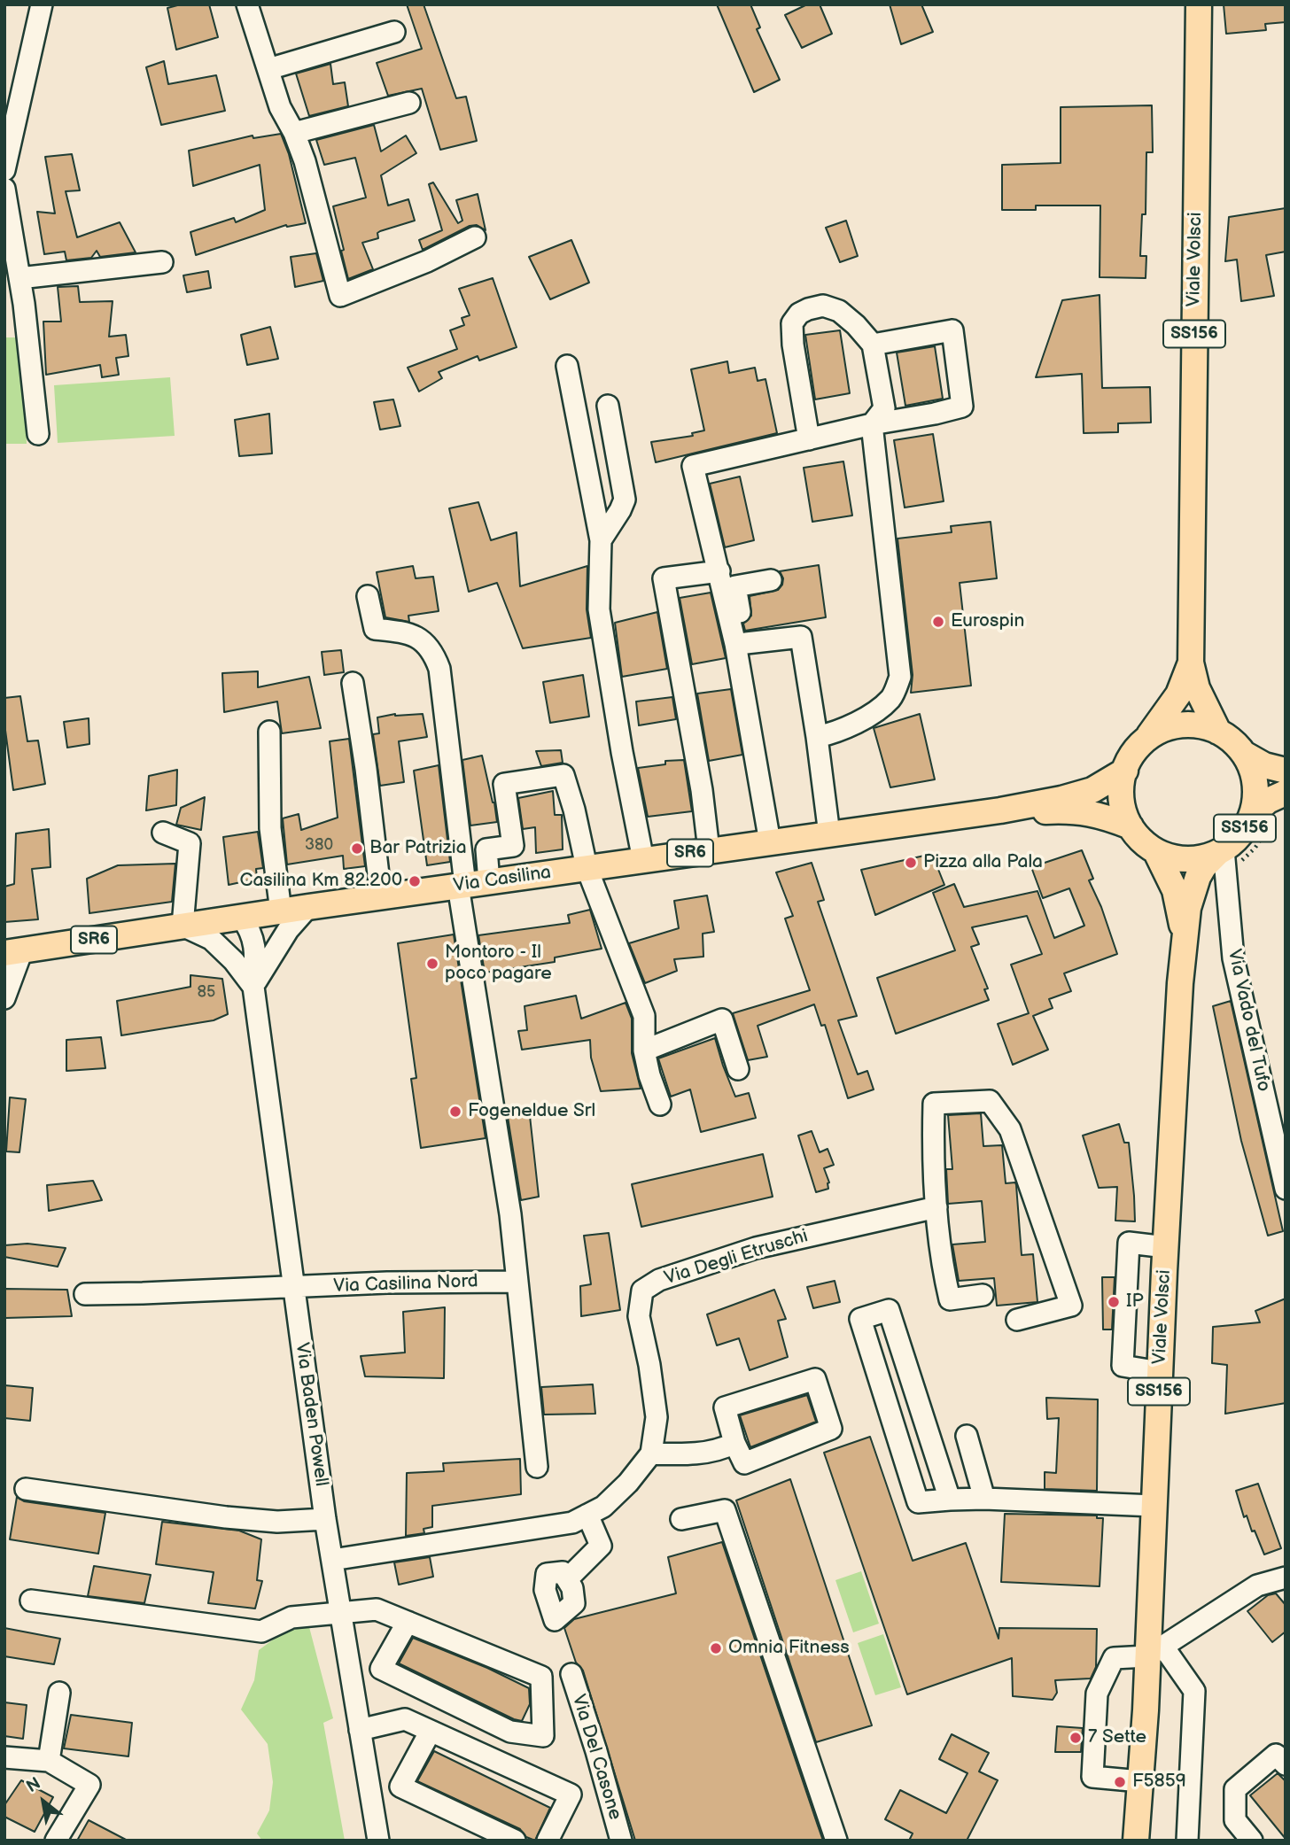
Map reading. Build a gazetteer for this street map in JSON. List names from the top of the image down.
{
  "streets": {
    "main road": [
      "Viale Volsci",
      "SS156",
      "SR6",
      "Via Casilina"
    ],
    "street": [
      "Via Vado del Tufo",
      "Via Degli Etruschi",
      "Via Casilina Nord",
      "Via Baden Powell",
      "Via Del Casone"
    ]
  },
  "crossings": [
    ["Viale Volsci", "SS156"],
    ["Viale Volsci", "Via Casilina"],
    ["Viale Volsci", "Via Vado del Tufo"],
    ["SS156", "Via Casilina"],
    ["SS156", "Via Vado del Tufo"],
    ["Via Casilina", "Via Vado del Tufo"],
    ["Via Casilina", "Via Baden Powell"],
    ["Via Degli Etruschi", "Via Baden Powell"],
    ["Via Casilina Nord", "Via Baden Powell"]
  ],
  "places": [
    "Eurospin",
    "Bar Patrizia",
    "Pizza alla Pala",
    "Casilina Km 82.200",
    "Montoro - Il poco pagare",
    "Fogeneldue Srl",
    "IP",
    "Omnia Fitness",
    "7 Sette",
    "F5859"
  ],
  "house_numbers": ["380", "85"],
  "north": "top left"
}
